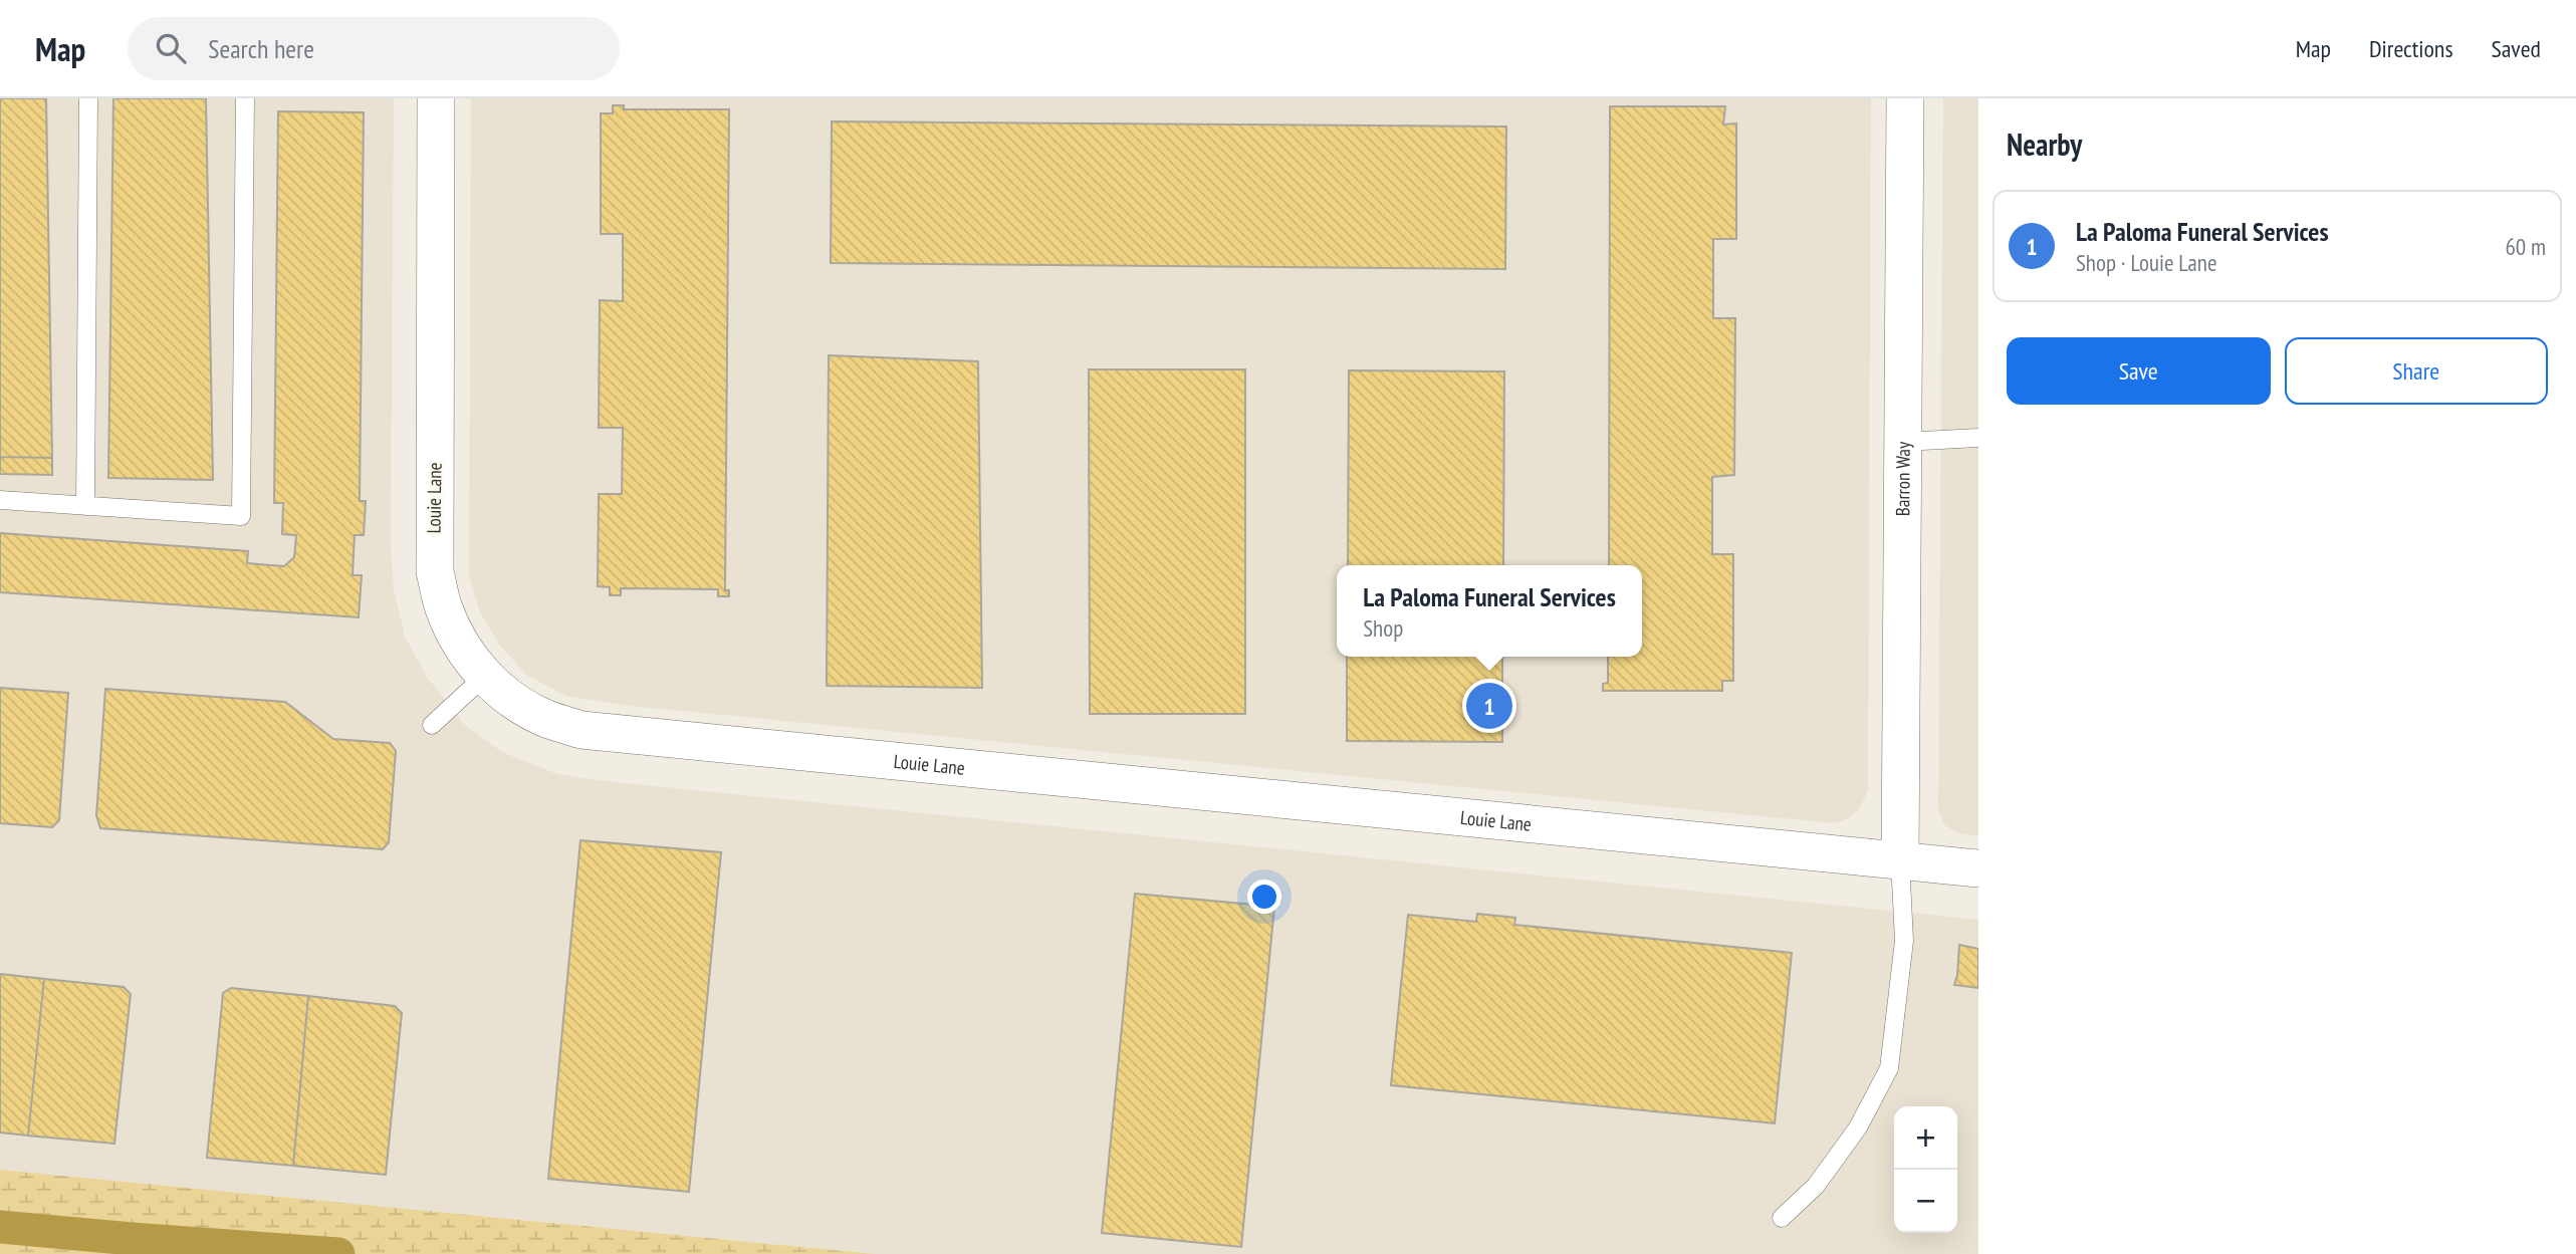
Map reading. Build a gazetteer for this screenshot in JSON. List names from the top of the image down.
{
  "streets": {
    "street": ["Barron Way", "Louie Lane"]
  },
  "crossings": [
    ["Barron Way", "Louie Lane"]
  ],
  "page": {
    "header": "Map",
    "search": "Search here",
    "nav": ["Map", "Directions", "Saved"],
    "heading": "Nearby",
    "list": [
      {
        "mark": "1",
        "name": "La Paloma Funeral Services",
        "note": "Shop · Louie Lane",
        "value": "60 m"
      }
    ],
    "buttons": ["Save", "Share"],
    "popup": ["La Paloma Funeral Services", "Shop"],
    "pins": "1",
    "map_buttons": ["+", "−"]
  }
}
